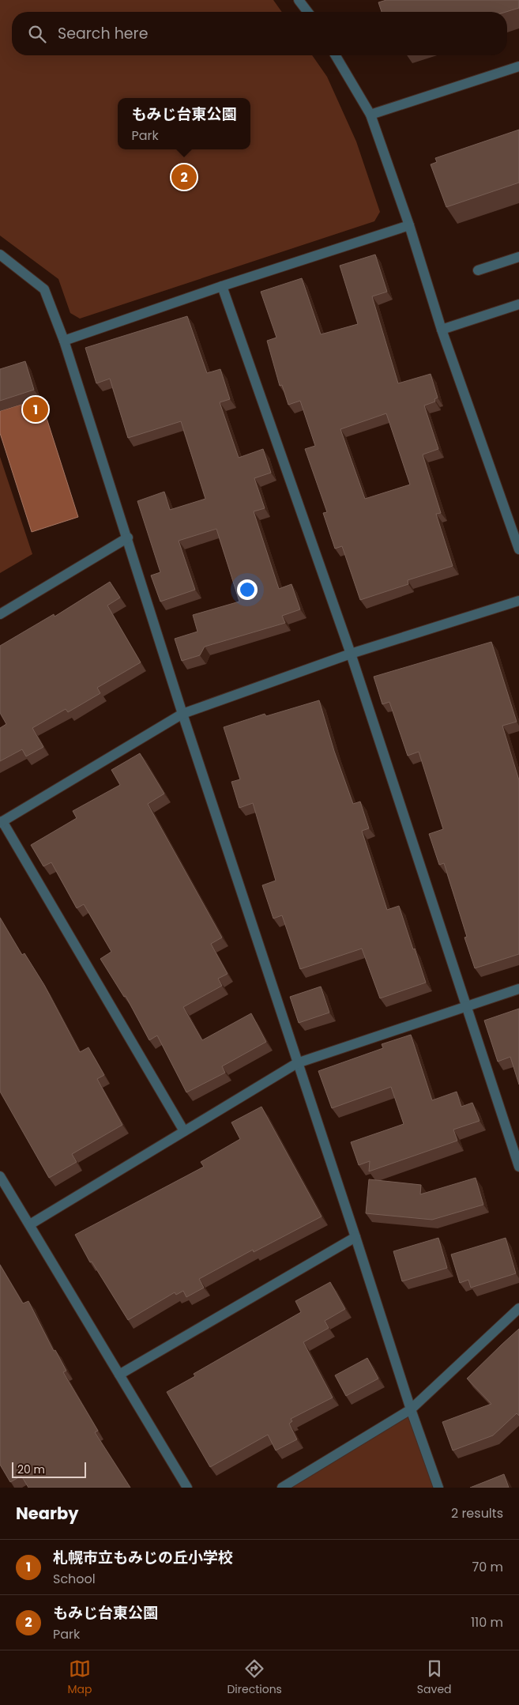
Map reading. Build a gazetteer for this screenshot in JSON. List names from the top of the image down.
{
  "scale_bar": "20 m",
  "page": {
    "search": "Search here",
    "popup": ["もみじ台東公園", "Park"],
    "pins": ["2", "1"],
    "scale": "20 m",
    "heading": ["Nearby", "2 results"],
    "list": [
      {
        "mark": "1",
        "name": "札幌市立もみじの丘小学校",
        "note": "School",
        "value": "70 m"
      },
      {
        "mark": "2",
        "name": "もみじ台東公園",
        "note": "Park",
        "value": "110 m"
      }
    ],
    "nav": ["Map", "Directions", "Saved"]
  }
}
